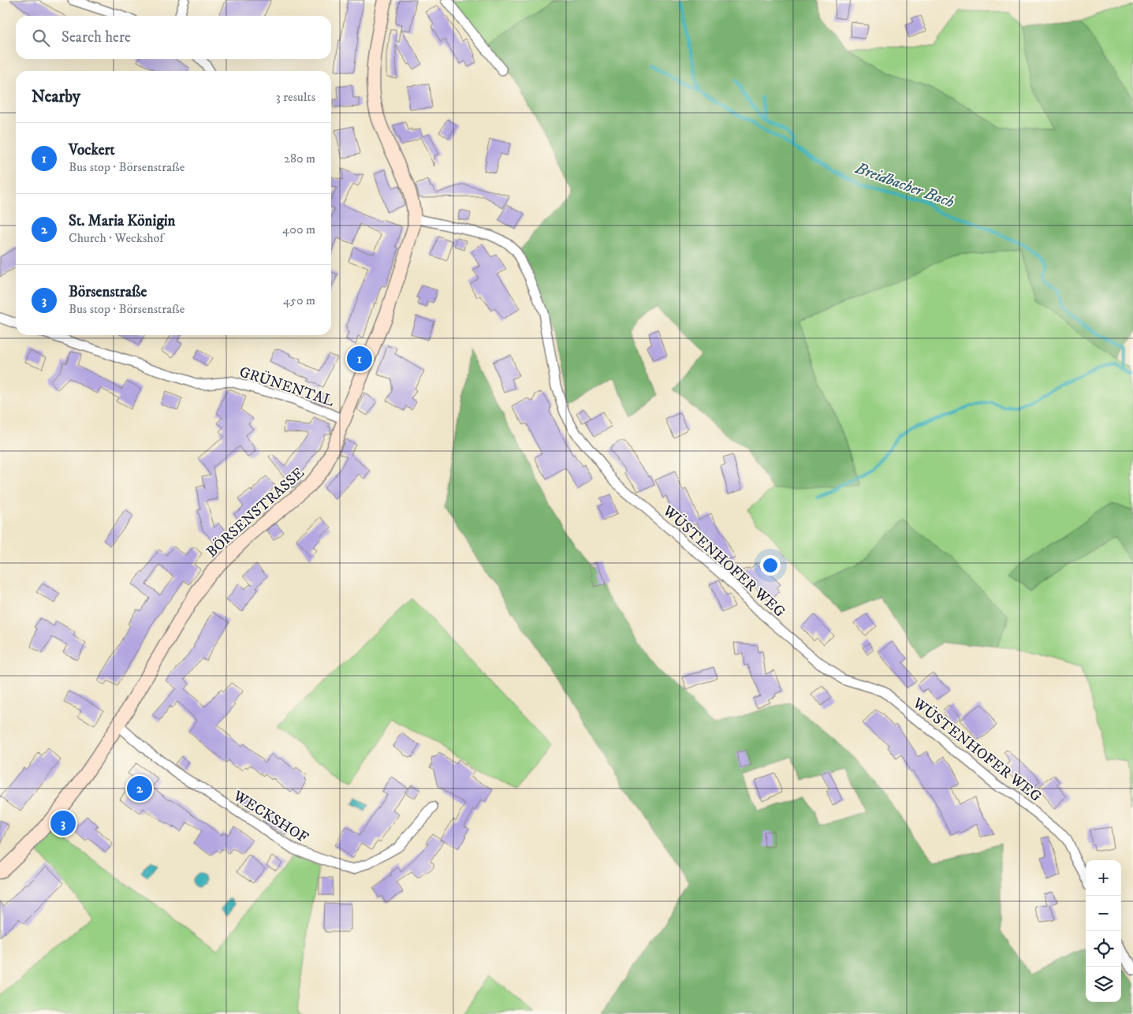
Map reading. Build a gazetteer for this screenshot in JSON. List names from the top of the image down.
{
  "streets": {
    "street": [
      "GRÜNENTAL",
      "BÖRSENSTRASSE",
      "WÜSTENHOFER WEG",
      "WECKSHOF"
    ]
  },
  "crossings": [
    ["GRÜNENTAL", "BÖRSENSTRASSE"],
    ["BÖRSENSTRASSE", "WÜSTENHOFER WEG"],
    ["BÖRSENSTRASSE", "WECKSHOF"]
  ],
  "water": ["Breidbacher Bach"],
  "page": {
    "search": "Search here",
    "heading": ["Nearby", "3 results"],
    "list": [
      {
        "mark": "1",
        "name": "Vockert",
        "note": "Bus stop · Börsenstraße",
        "value": "280 m"
      },
      {
        "mark": "2",
        "name": "St. Maria Königin",
        "note": "Church · Weckshof",
        "value": "400 m"
      },
      {
        "mark": "3",
        "name": "Börsenstraße",
        "note": "Bus stop · Börsenstraße",
        "value": "450 m"
      }
    ],
    "pins": ["1", "2", "3"],
    "map_buttons": ["+", "−"]
  }
}
